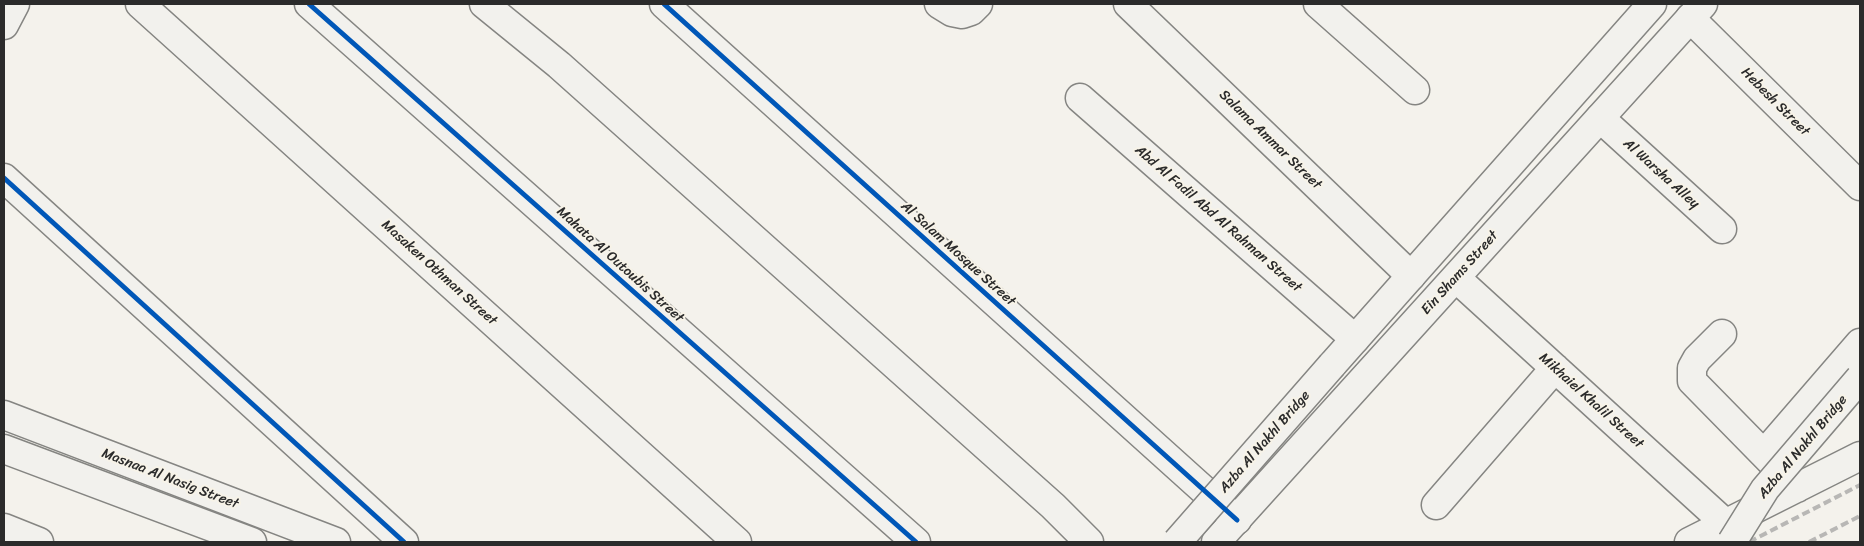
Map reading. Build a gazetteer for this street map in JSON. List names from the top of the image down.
{
  "streets": {
    "street": [
      "Hebesh Street",
      "Salama Ammar Street",
      "Al Warsha Alley",
      "Abd Al Fadil Abd Al Rahman Street",
      "Al Salam Mosque Street",
      "Mahata Al Outoubis Street",
      "Masaken Othman Street",
      "Ein Shams Street",
      "Mikhaiel Khalil Street",
      "Azba Al Nakhl Bridge",
      "Masnaa Al Nasig Street"
    ]
  },
  "crossings": [
    ["Hebesh Street", "Ein Shams Street"],
    ["Al Warsha Alley", "Ein Shams Street"],
    ["Abd Al Fadil Abd Al Rahman Street", "Azba Al Nakhl Bridge"],
    ["Al Salam Mosque Street", "Ein Shams Street"],
    ["Ein Shams Street", "Mikhaiel Khalil Street"],
    ["Mikhaiel Khalil Street", "Azba Al Nakhl Bridge"]
  ]
}
